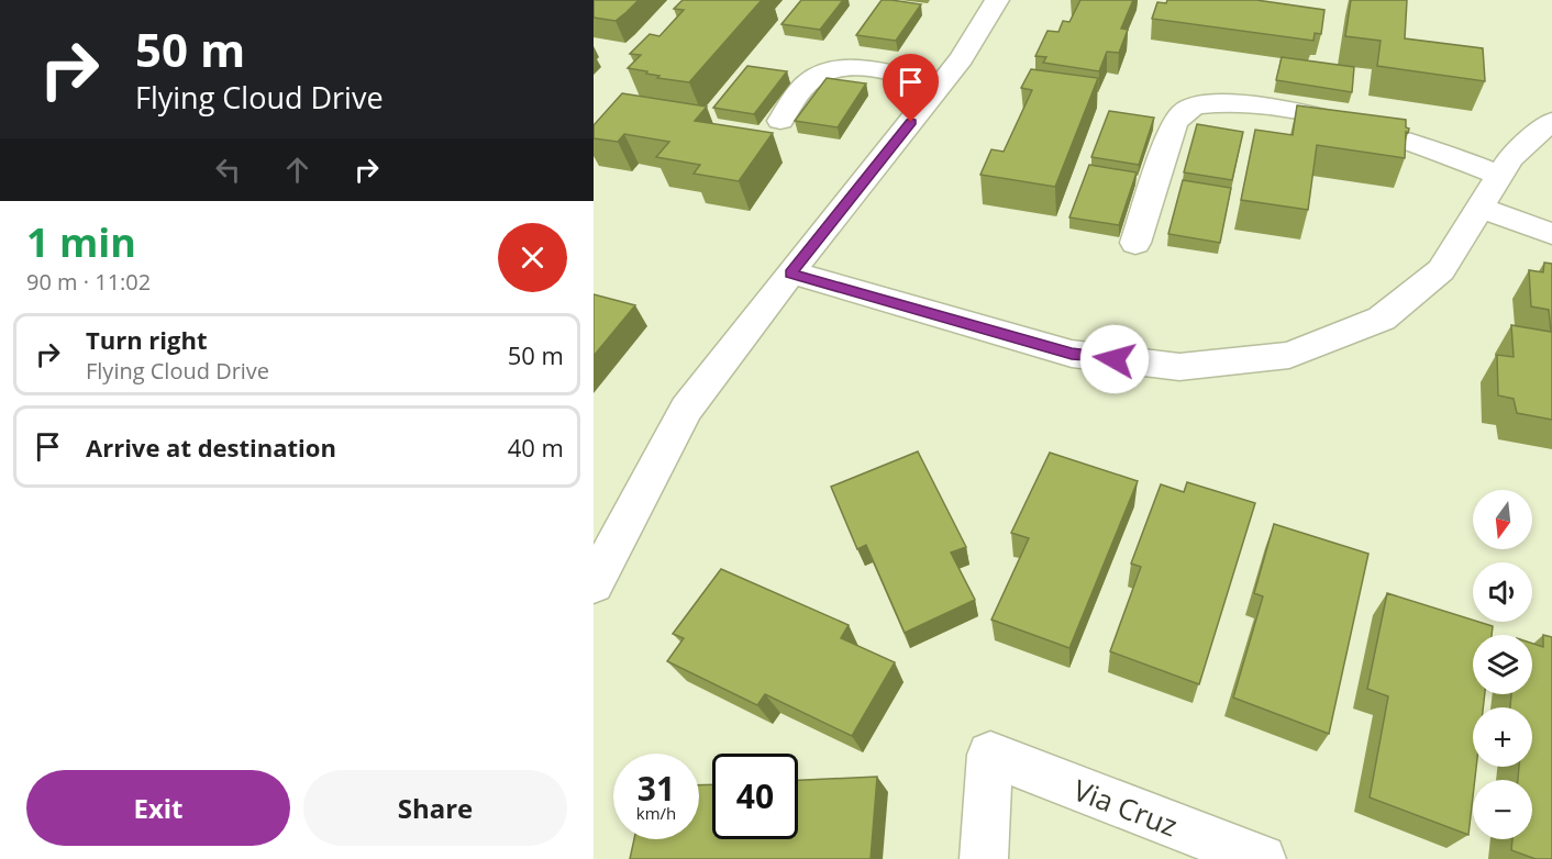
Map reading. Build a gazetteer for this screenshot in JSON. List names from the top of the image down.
{
  "streets": {
    "street": ["Via Cruz"]
  },
  "north": "bottom",
  "page": {
    "turn": ["50 m", "Flying Cloud Drive"],
    "heading": ["1 min", "90 m · 11:02"],
    "list": [
      {
        "name": "Turn right",
        "note": "Flying Cloud Drive",
        "value": "50 m"
      },
      {
        "name": "Arrive at destination",
        "value": "40 m"
      }
    ],
    "map_buttons": ["+", "−"],
    "speed": "31 km/h",
    "limit": "40",
    "buttons": ["Exit", "Share"]
  }
}
